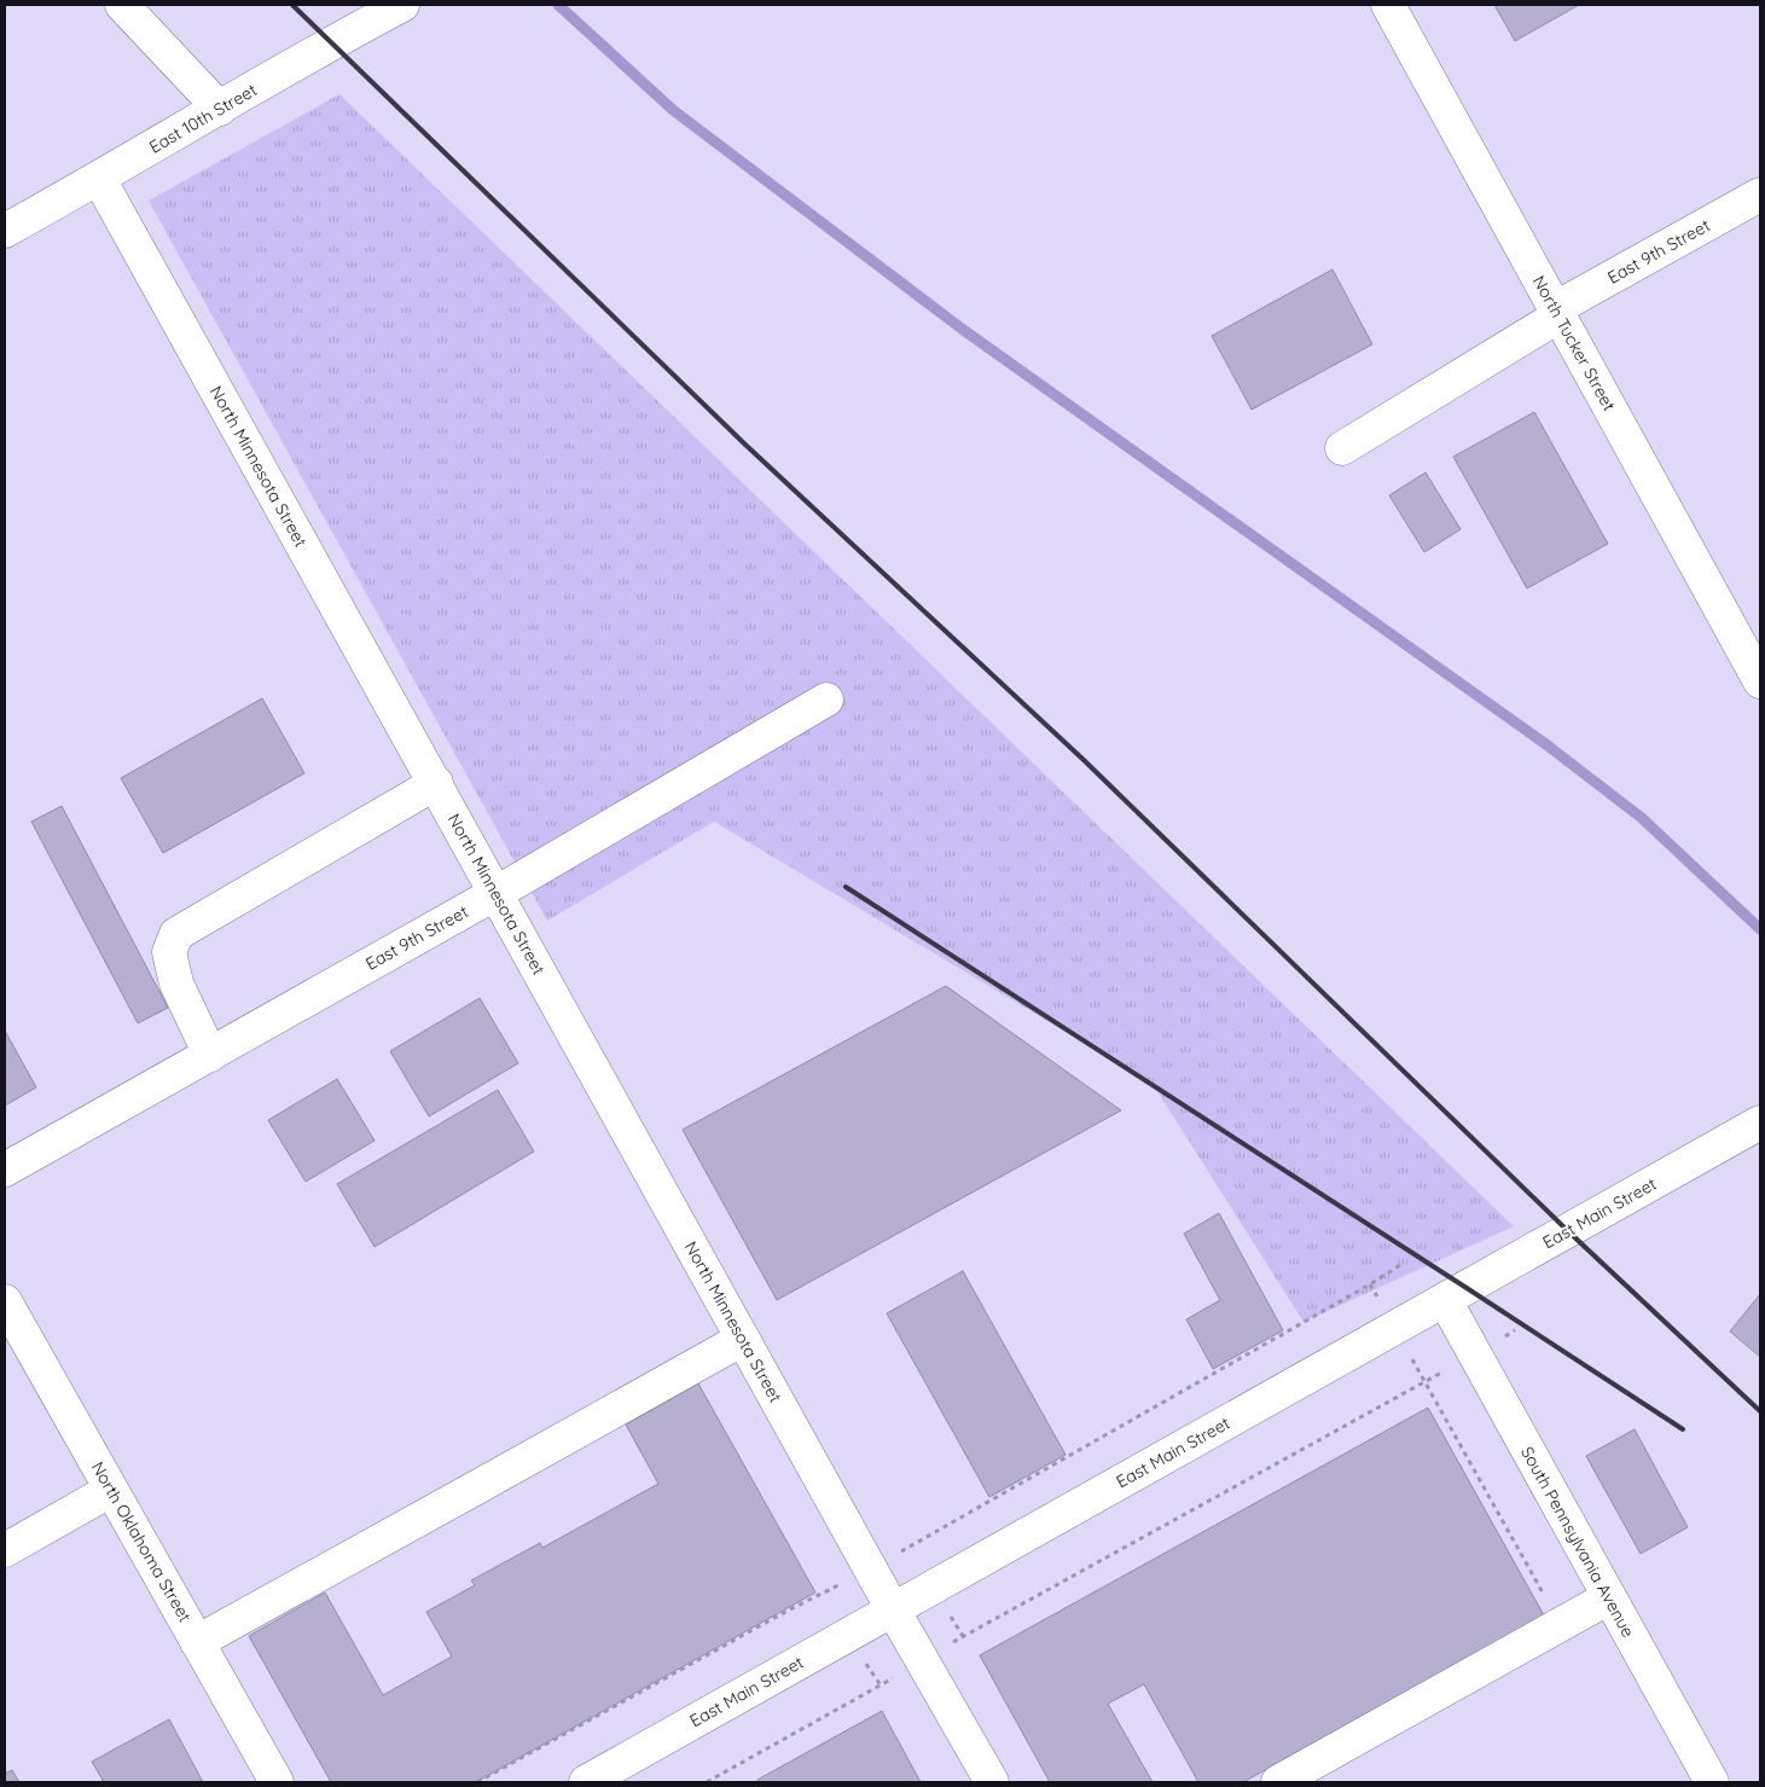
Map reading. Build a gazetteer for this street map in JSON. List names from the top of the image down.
{
  "streets": {
    "street": [
      "East 10th Street",
      "East 9th Street",
      "North Tucker Street",
      "North Minnesota Street",
      "East Main Street",
      "North Oklahoma Street",
      "South Pennsylvania Avenue"
    ]
  },
  "crossings": [
    ["East 10th Street", "North Minnesota Street"],
    ["East 9th Street", "North Tucker Street"],
    ["East 9th Street", "North Minnesota Street"],
    ["North Minnesota Street", "East Main Street"],
    ["East Main Street", "South Pennsylvania Avenue"]
  ]
}
